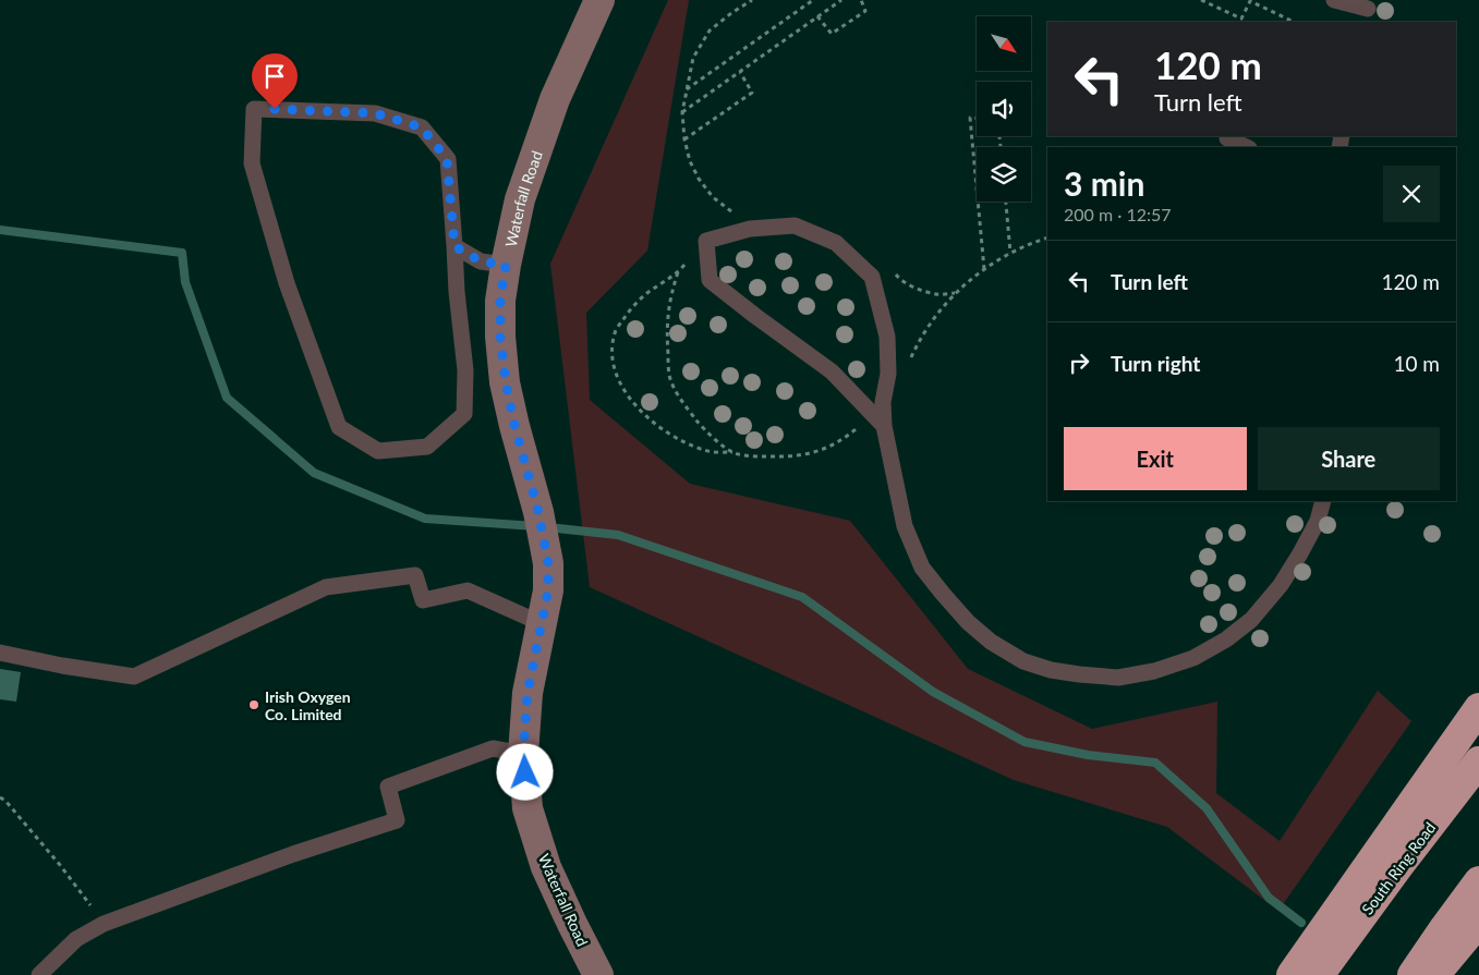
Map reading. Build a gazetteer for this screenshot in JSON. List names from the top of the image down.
{
  "streets": {
    "highway": ["South Ring Road"],
    "street": ["Waterfall Road"]
  },
  "places": ["Irish Oxygen Co. Limited"],
  "north": "bottom right",
  "page": {
    "turn": ["120 m", "Turn left"],
    "heading": ["3 min", "200 m · 12:57"],
    "list": [
      {
        "name": "Turn left",
        "value": "120 m"
      },
      {
        "name": "Turn right",
        "value": "10 m"
      }
    ],
    "buttons": ["Exit", "Share"]
  }
}
